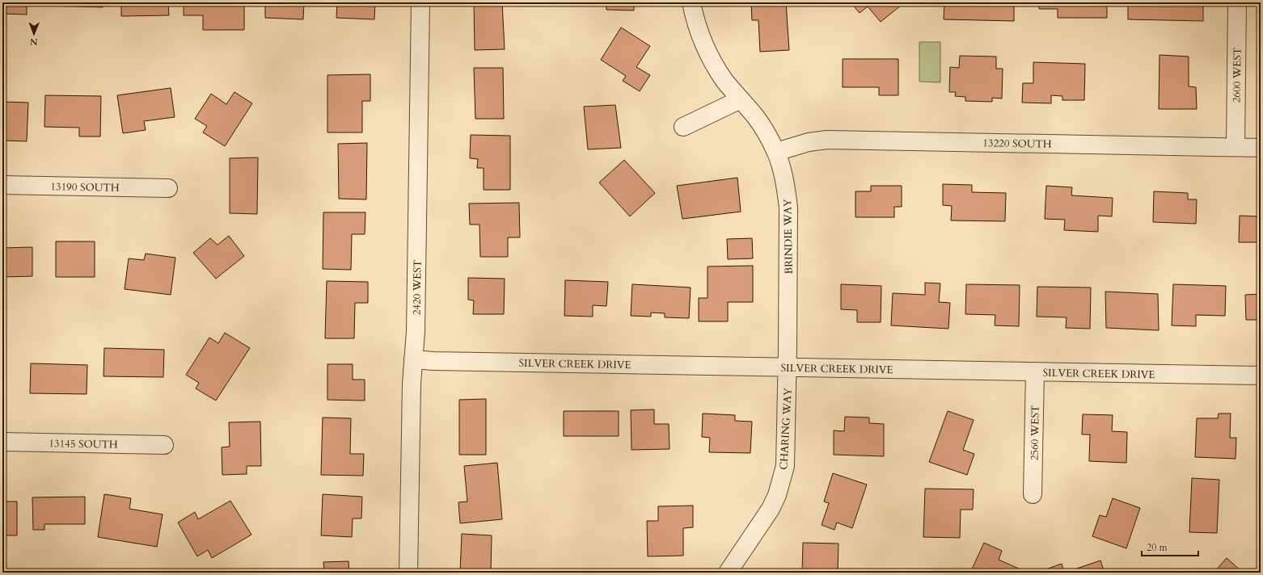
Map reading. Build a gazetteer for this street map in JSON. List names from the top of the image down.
{
  "streets": {
    "street": [
      "2600 WEST",
      "13220 SOUTH",
      "13190 SOUTH",
      "BRINDIE WAY",
      "2420 WEST",
      "SILVER CREEK DRIVE",
      "CHARING WAY",
      "2560 WEST",
      "13145 SOUTH"
    ]
  },
  "crossings": [
    ["2600 WEST", "13220 SOUTH"],
    ["13220 SOUTH", "BRINDIE WAY"],
    ["BRINDIE WAY", "SILVER CREEK DRIVE"],
    ["BRINDIE WAY", "CHARING WAY"],
    ["2420 WEST", "SILVER CREEK DRIVE"],
    ["SILVER CREEK DRIVE", "CHARING WAY"],
    ["SILVER CREEK DRIVE", "2560 WEST"]
  ],
  "scale_bar": "20 m",
  "north": "bottom"
}
